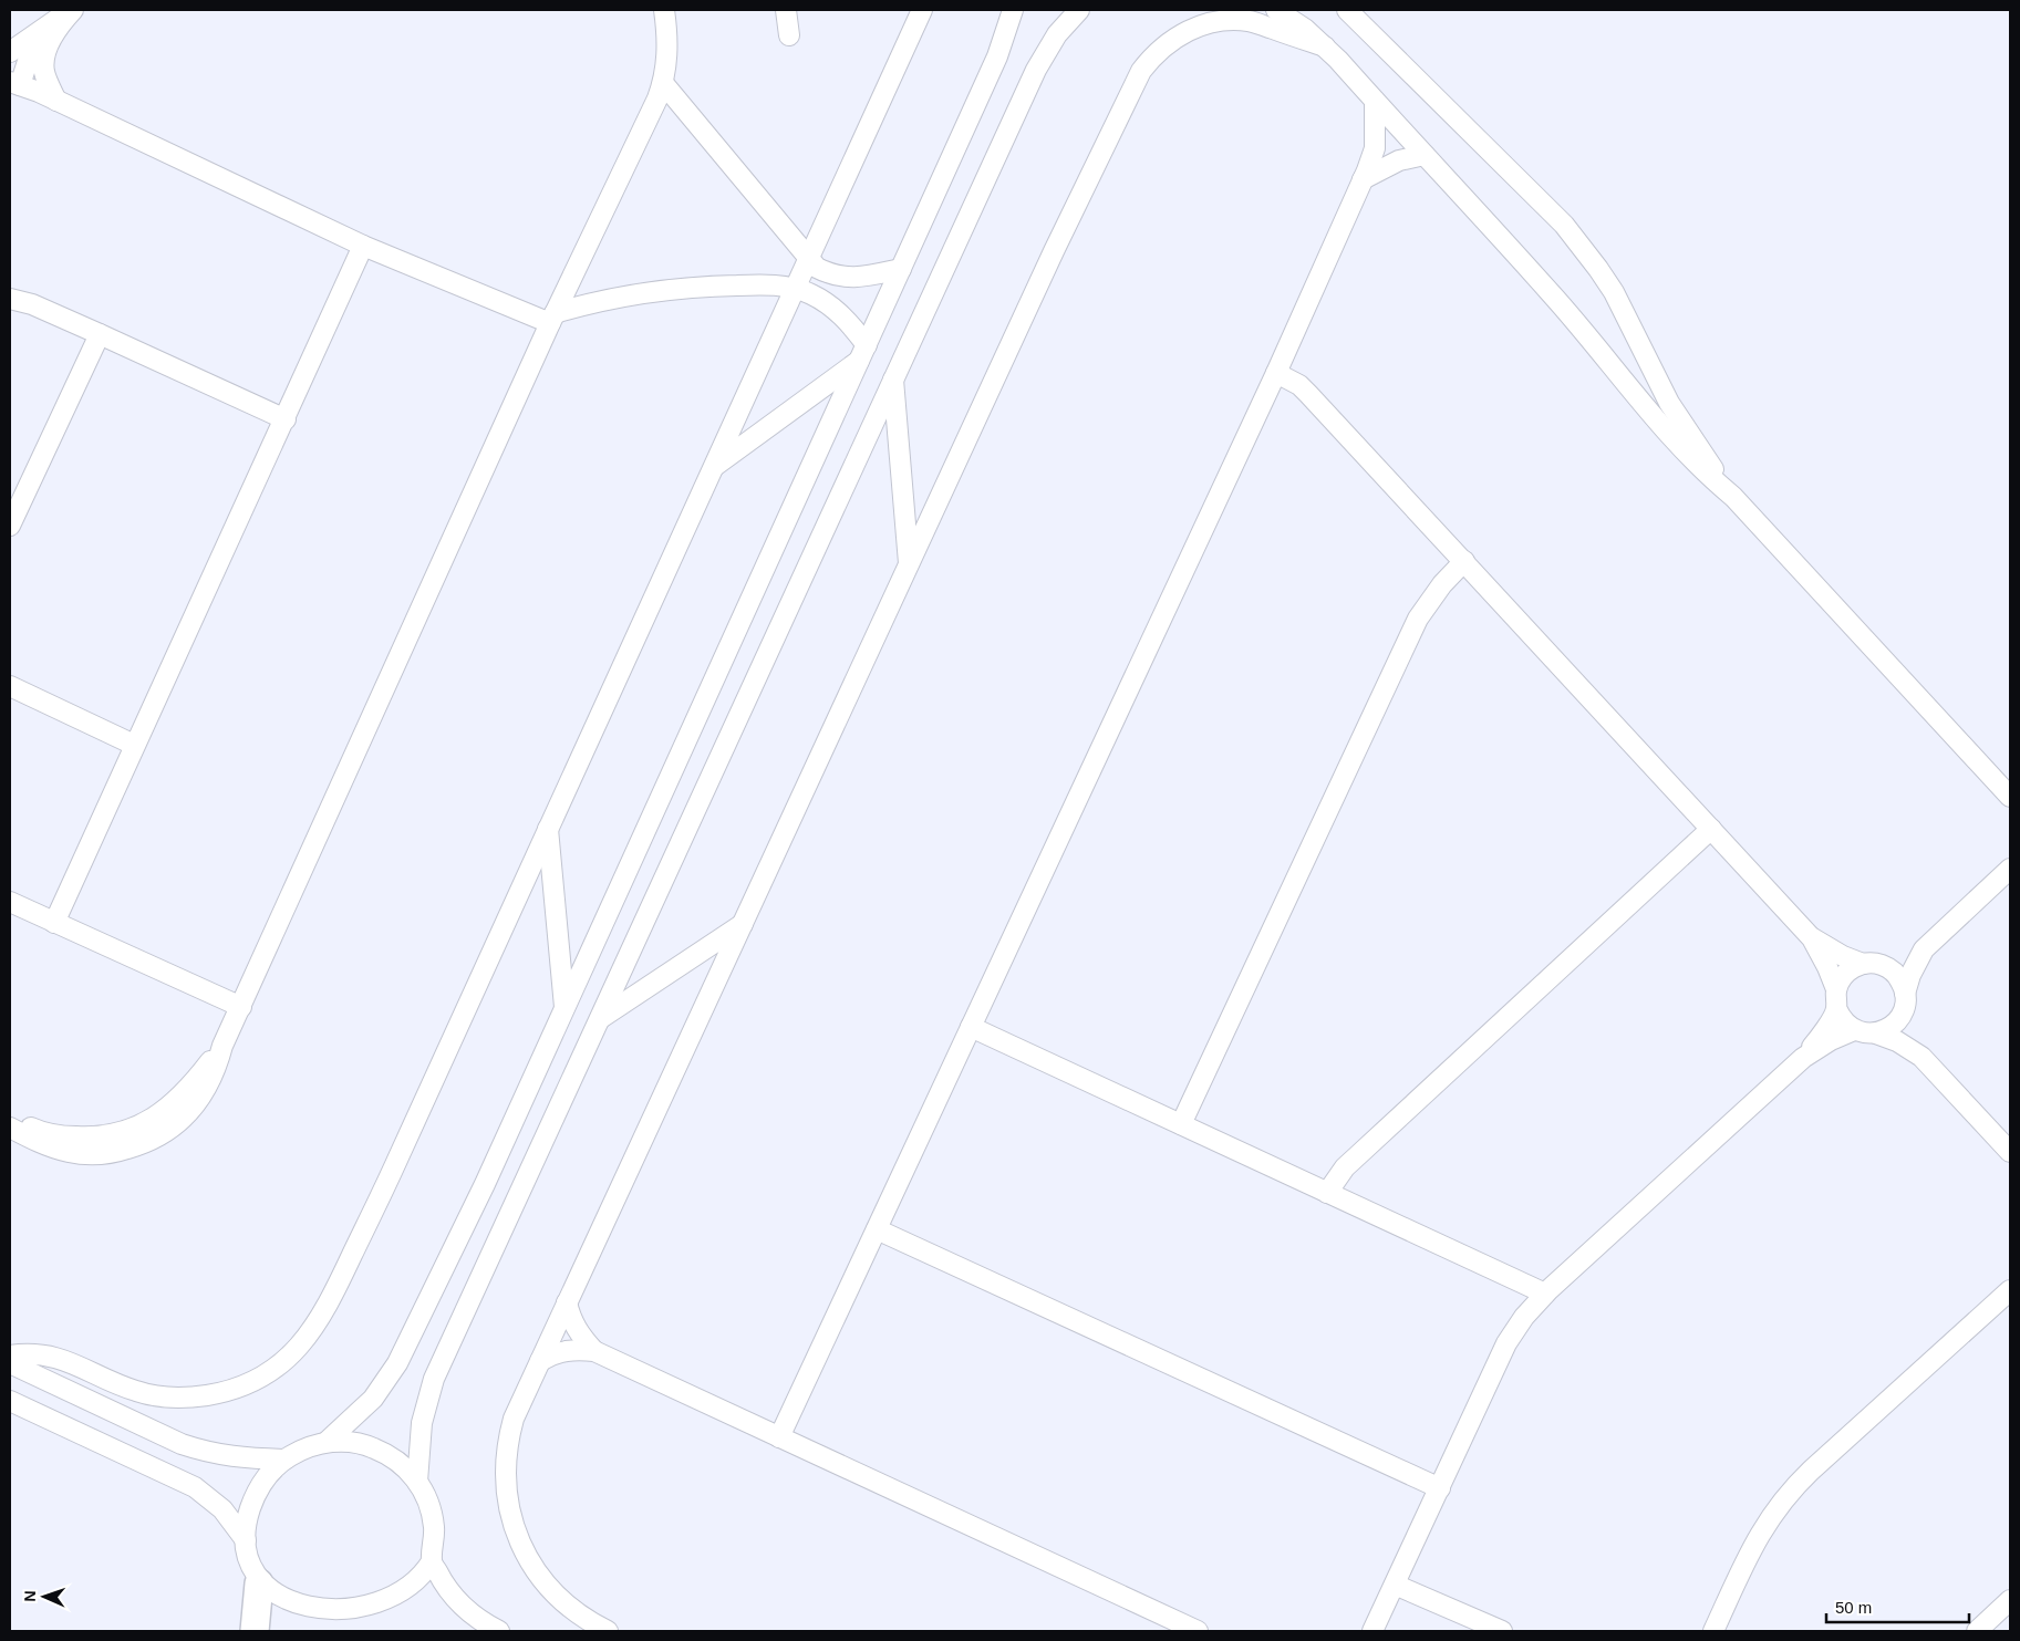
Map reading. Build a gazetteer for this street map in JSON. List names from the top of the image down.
{
  "scale_bar": "50 m",
  "north": "left"
}
